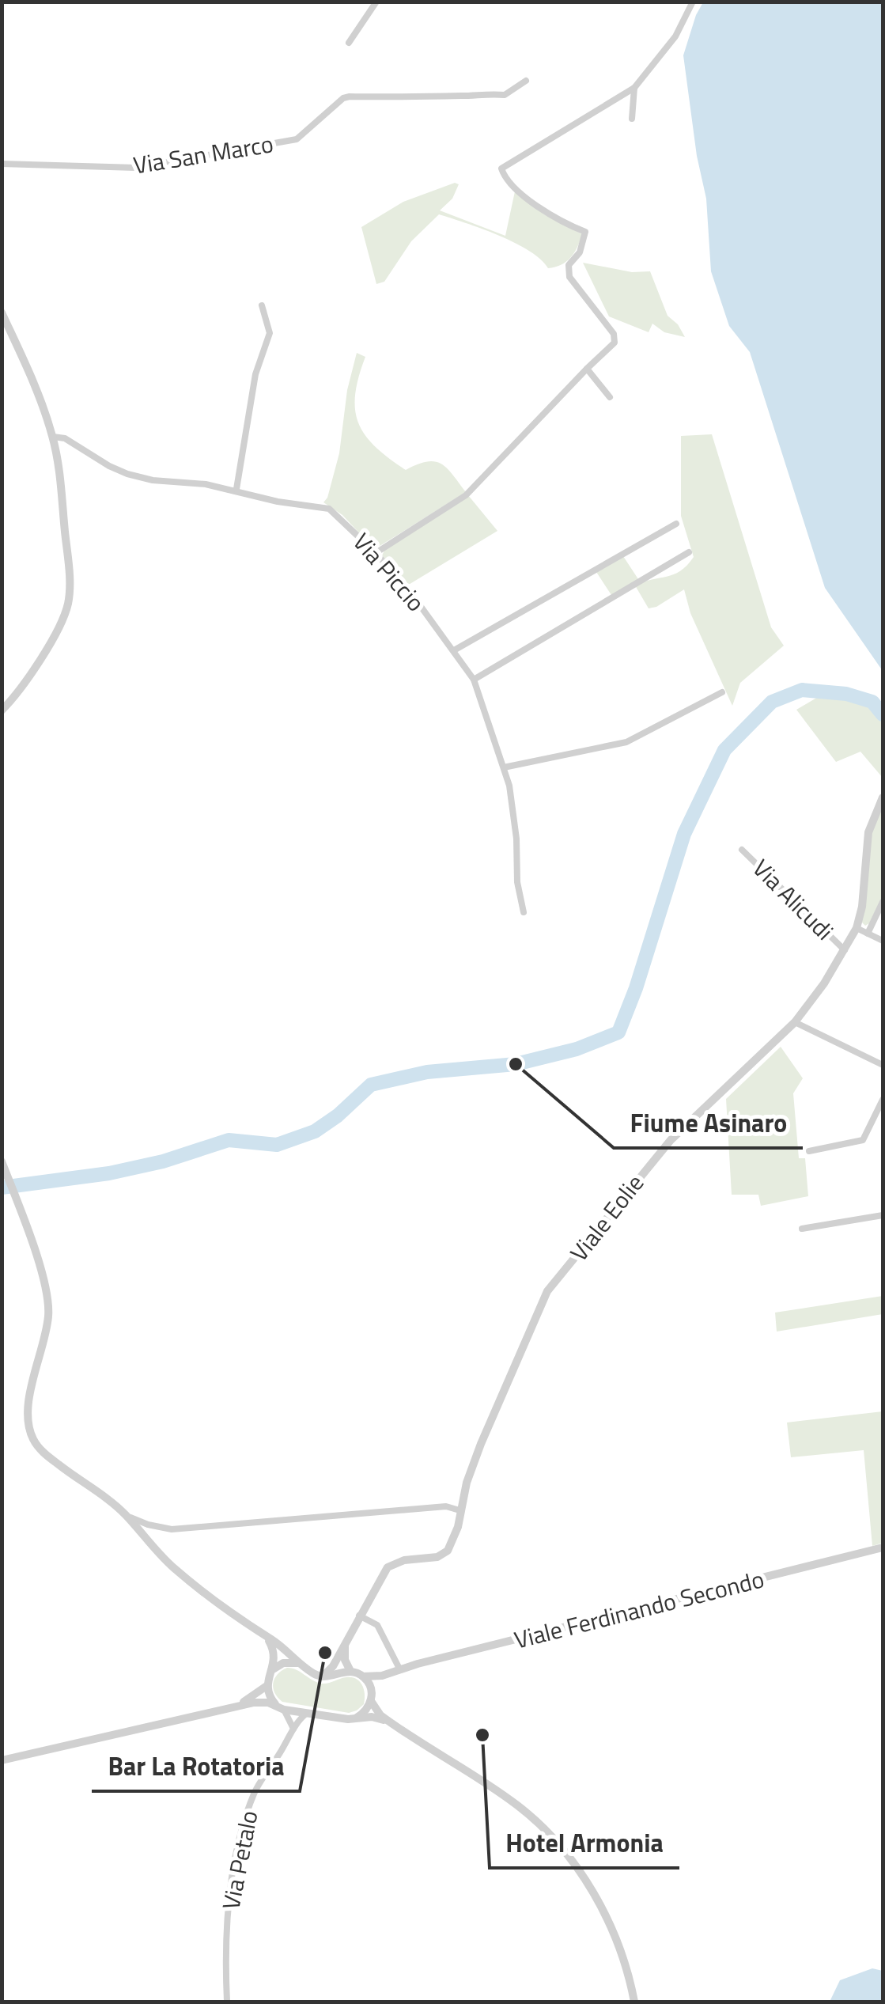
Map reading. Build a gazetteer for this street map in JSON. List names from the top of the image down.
{
  "streets": {
    "street": [
      "Via San Marco",
      "Via Piccio",
      "Via Alicudi",
      "Viale Eolie",
      "Viale Ferdinando Secondo",
      "Via Petalo"
    ]
  },
  "crossings": [
    ["Via Alicudi", "Viale Eolie"]
  ],
  "places": ["Fiume Asinaro", "Bar La Rotatoria", "Hotel Armonia"]
}
